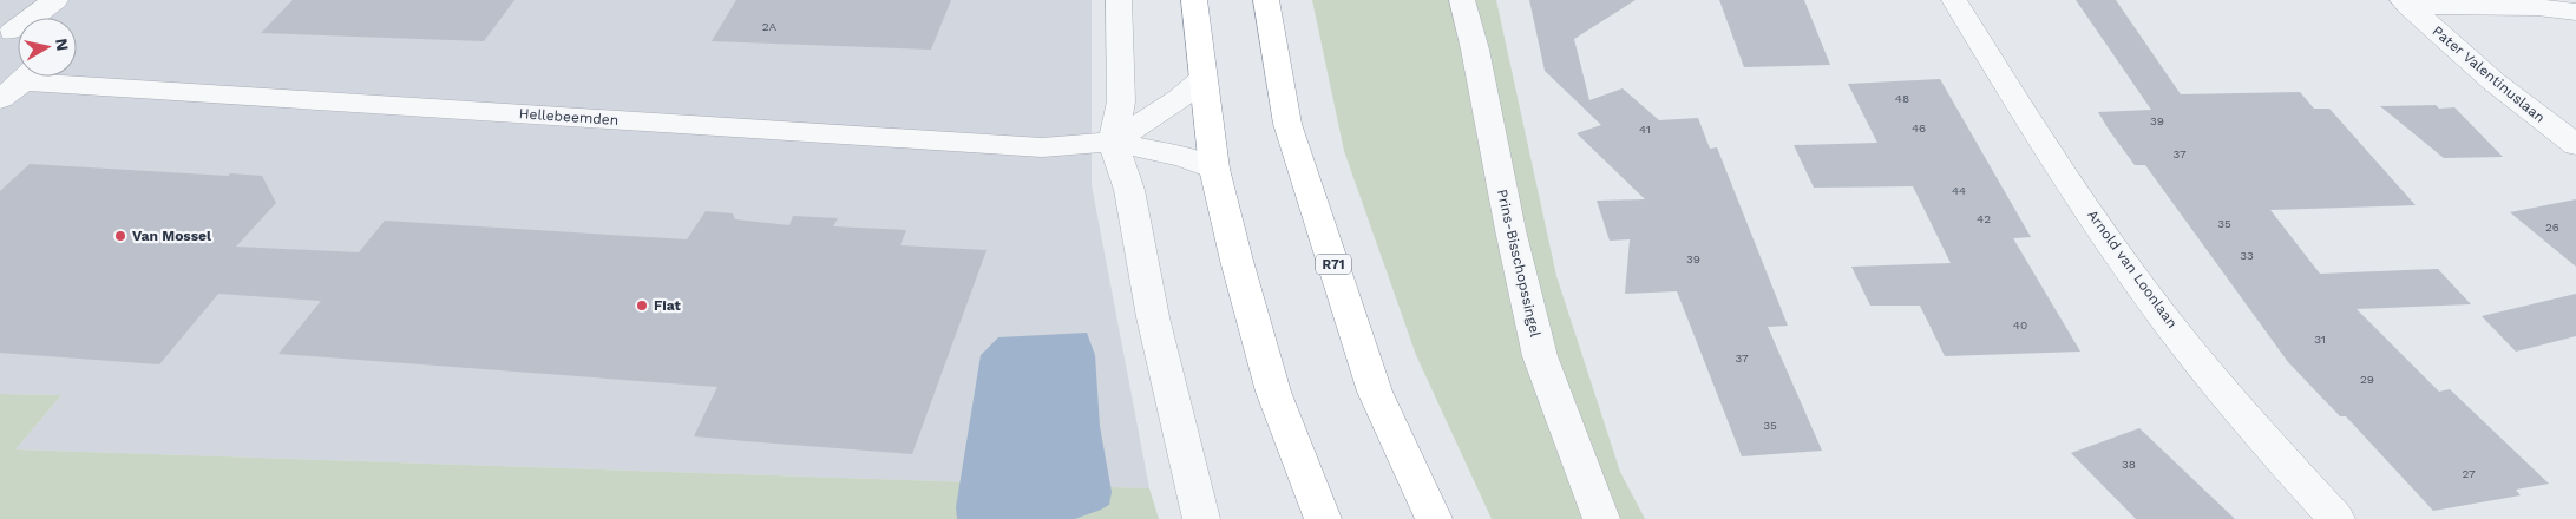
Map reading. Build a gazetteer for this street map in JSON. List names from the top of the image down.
{
  "streets": {
    "highway": ["R71"],
    "street": [
      "Pater Valentinuslaan",
      "Hellebeemden",
      "Prins-Bisschopssingel",
      "Arnold van Loonlaan"
    ]
  },
  "places": ["Van Mossel", "Fiat"],
  "house_numbers": [
    "2A",
    "48",
    "39",
    "46",
    "41",
    "37",
    "44",
    "42",
    "35",
    "26",
    "33",
    "39",
    "40",
    "31",
    "37",
    "29",
    "35",
    "38",
    "27"
  ],
  "north": "right"
}
